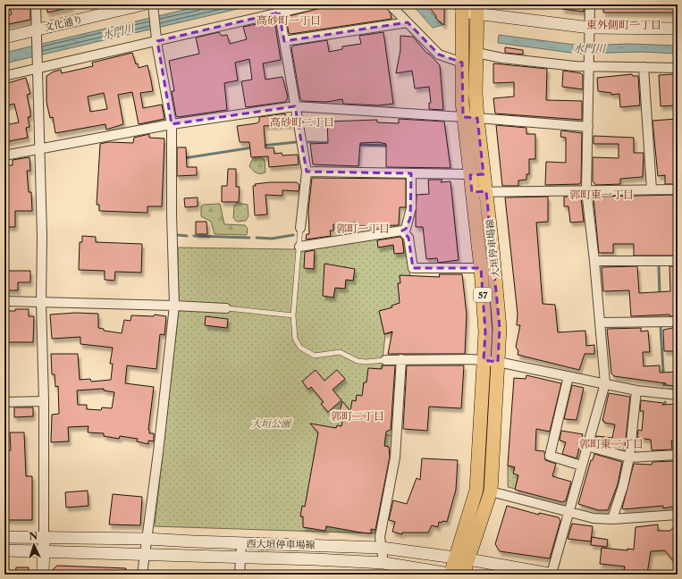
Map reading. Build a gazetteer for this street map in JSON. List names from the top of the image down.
{
  "streets": {
    "main road": [
      "文化通り",
      "大垣停車場線",
      "57",
      "西大垣停車場線"
    ]
  },
  "crossings": [
    ["大垣停車場線", "西大垣停車場線"]
  ],
  "districts": [
    "高砂町一丁目",
    "東外側町一丁目",
    "高砂町二丁目",
    "郭町東一丁目",
    "郭町一丁目",
    "郭町二丁目",
    "郭町東二丁目"
  ],
  "water": ["水門川"],
  "parks": ["大垣公園"],
  "north": "top"
}
